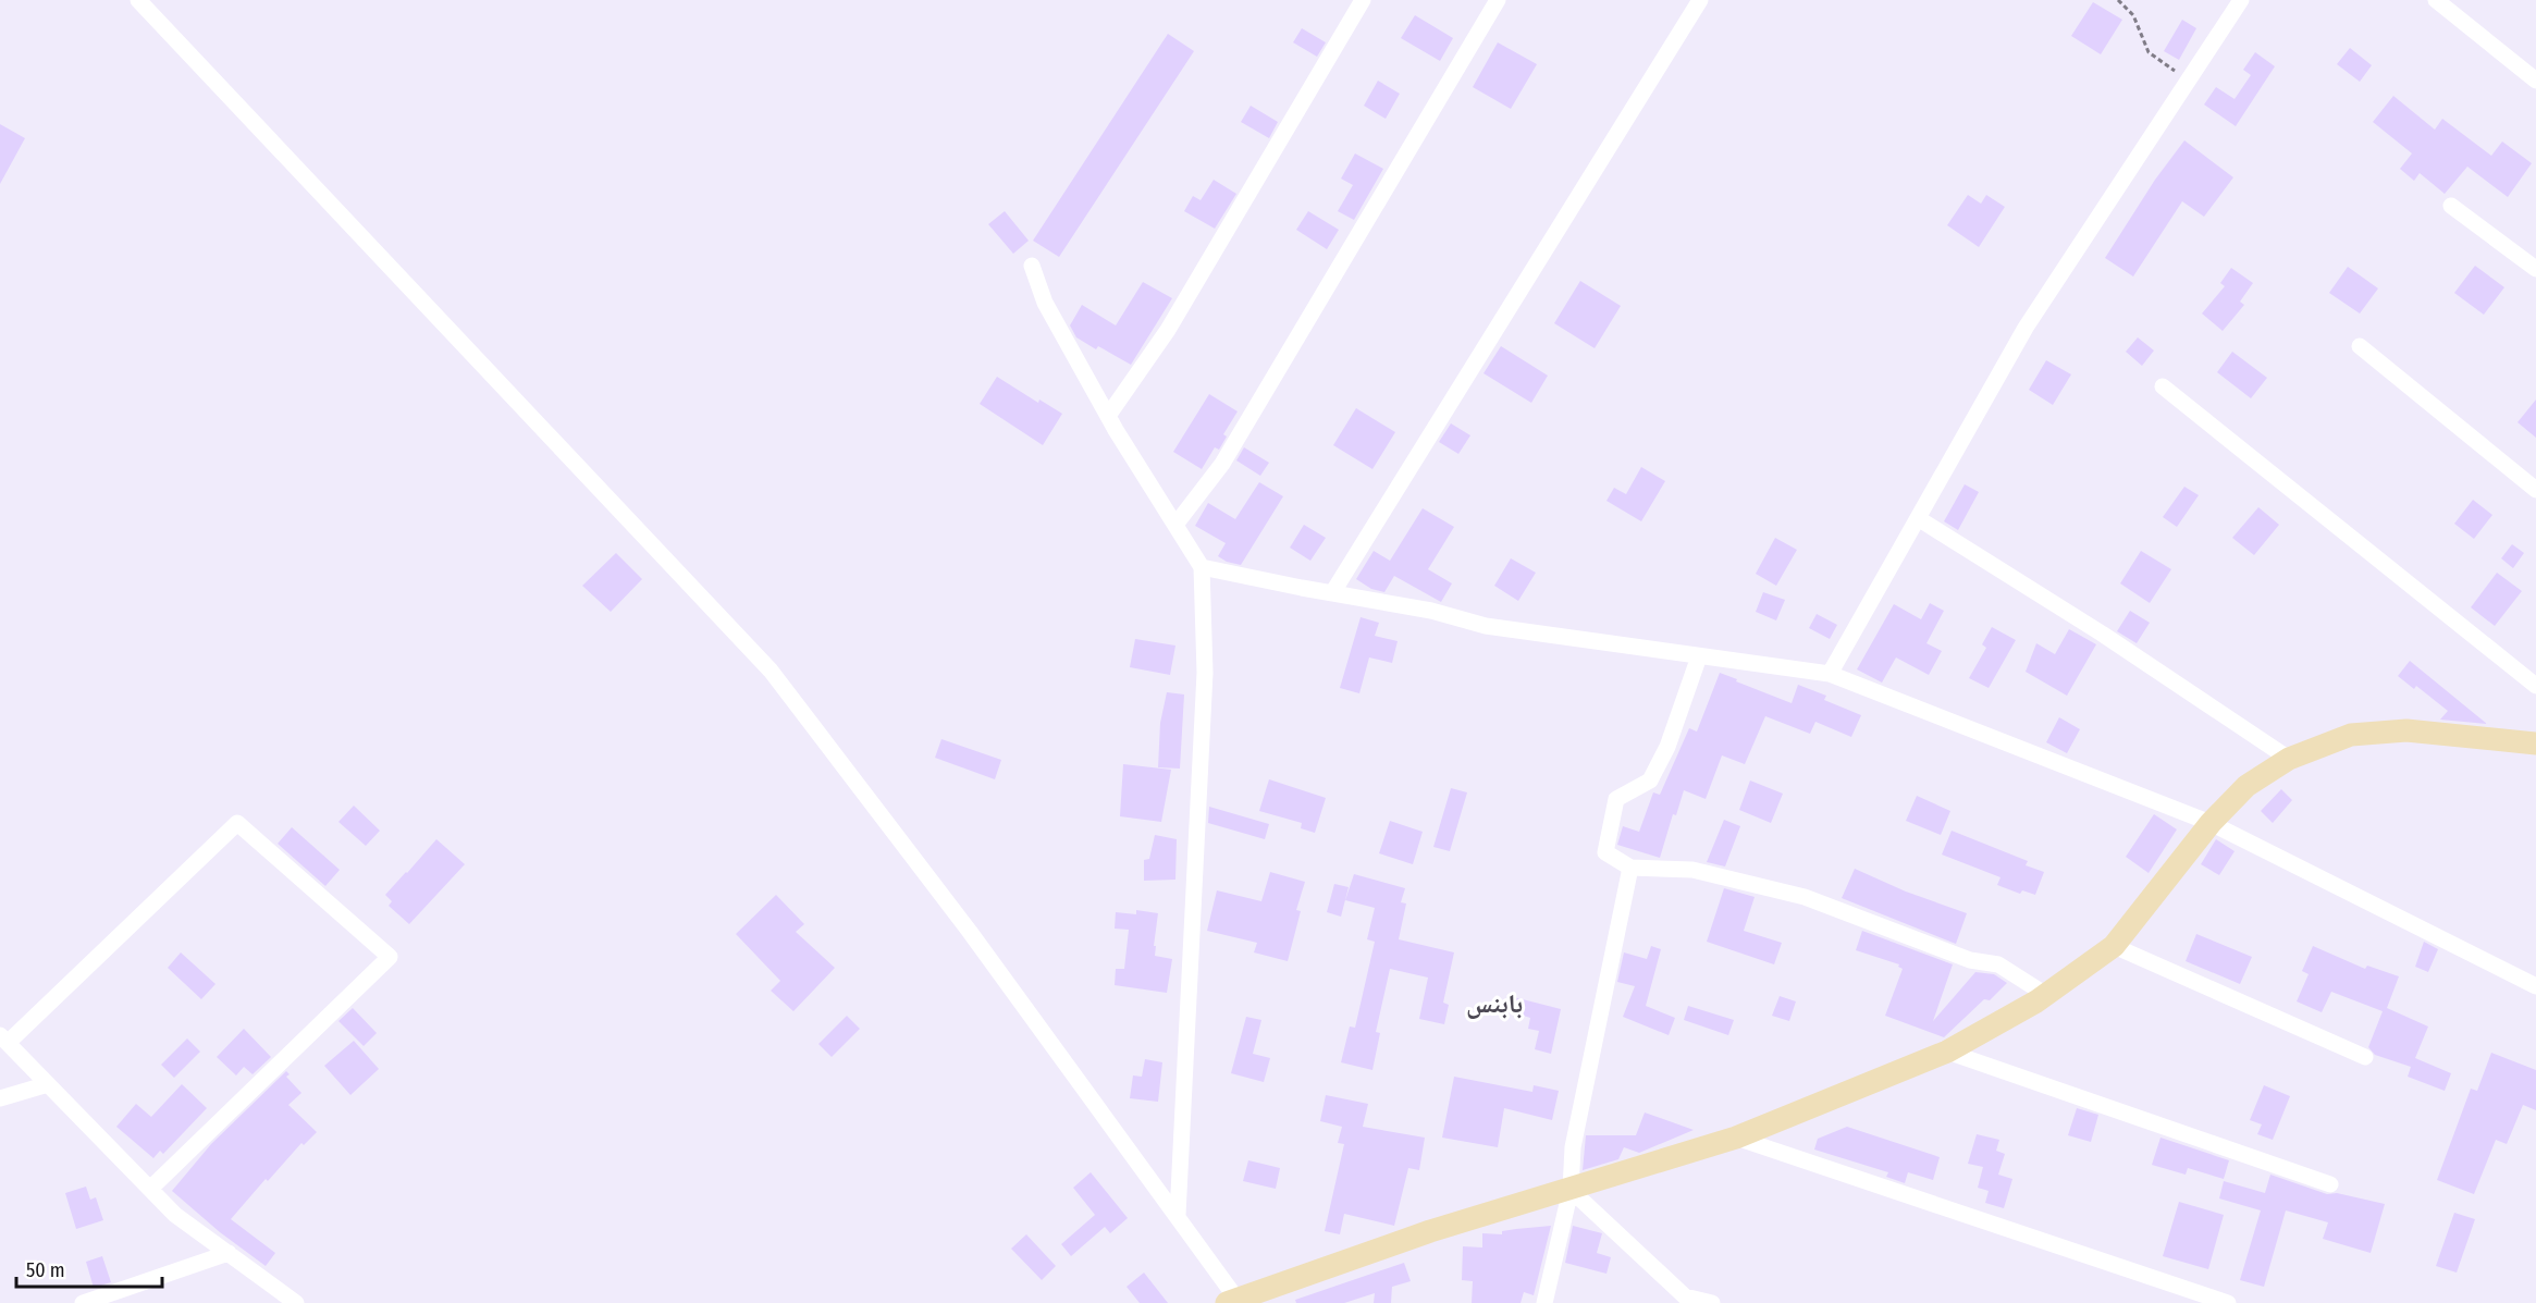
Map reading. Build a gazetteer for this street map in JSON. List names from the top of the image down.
{
  "districts": ["بابنس"],
  "scale_bar": "50 m"
}
